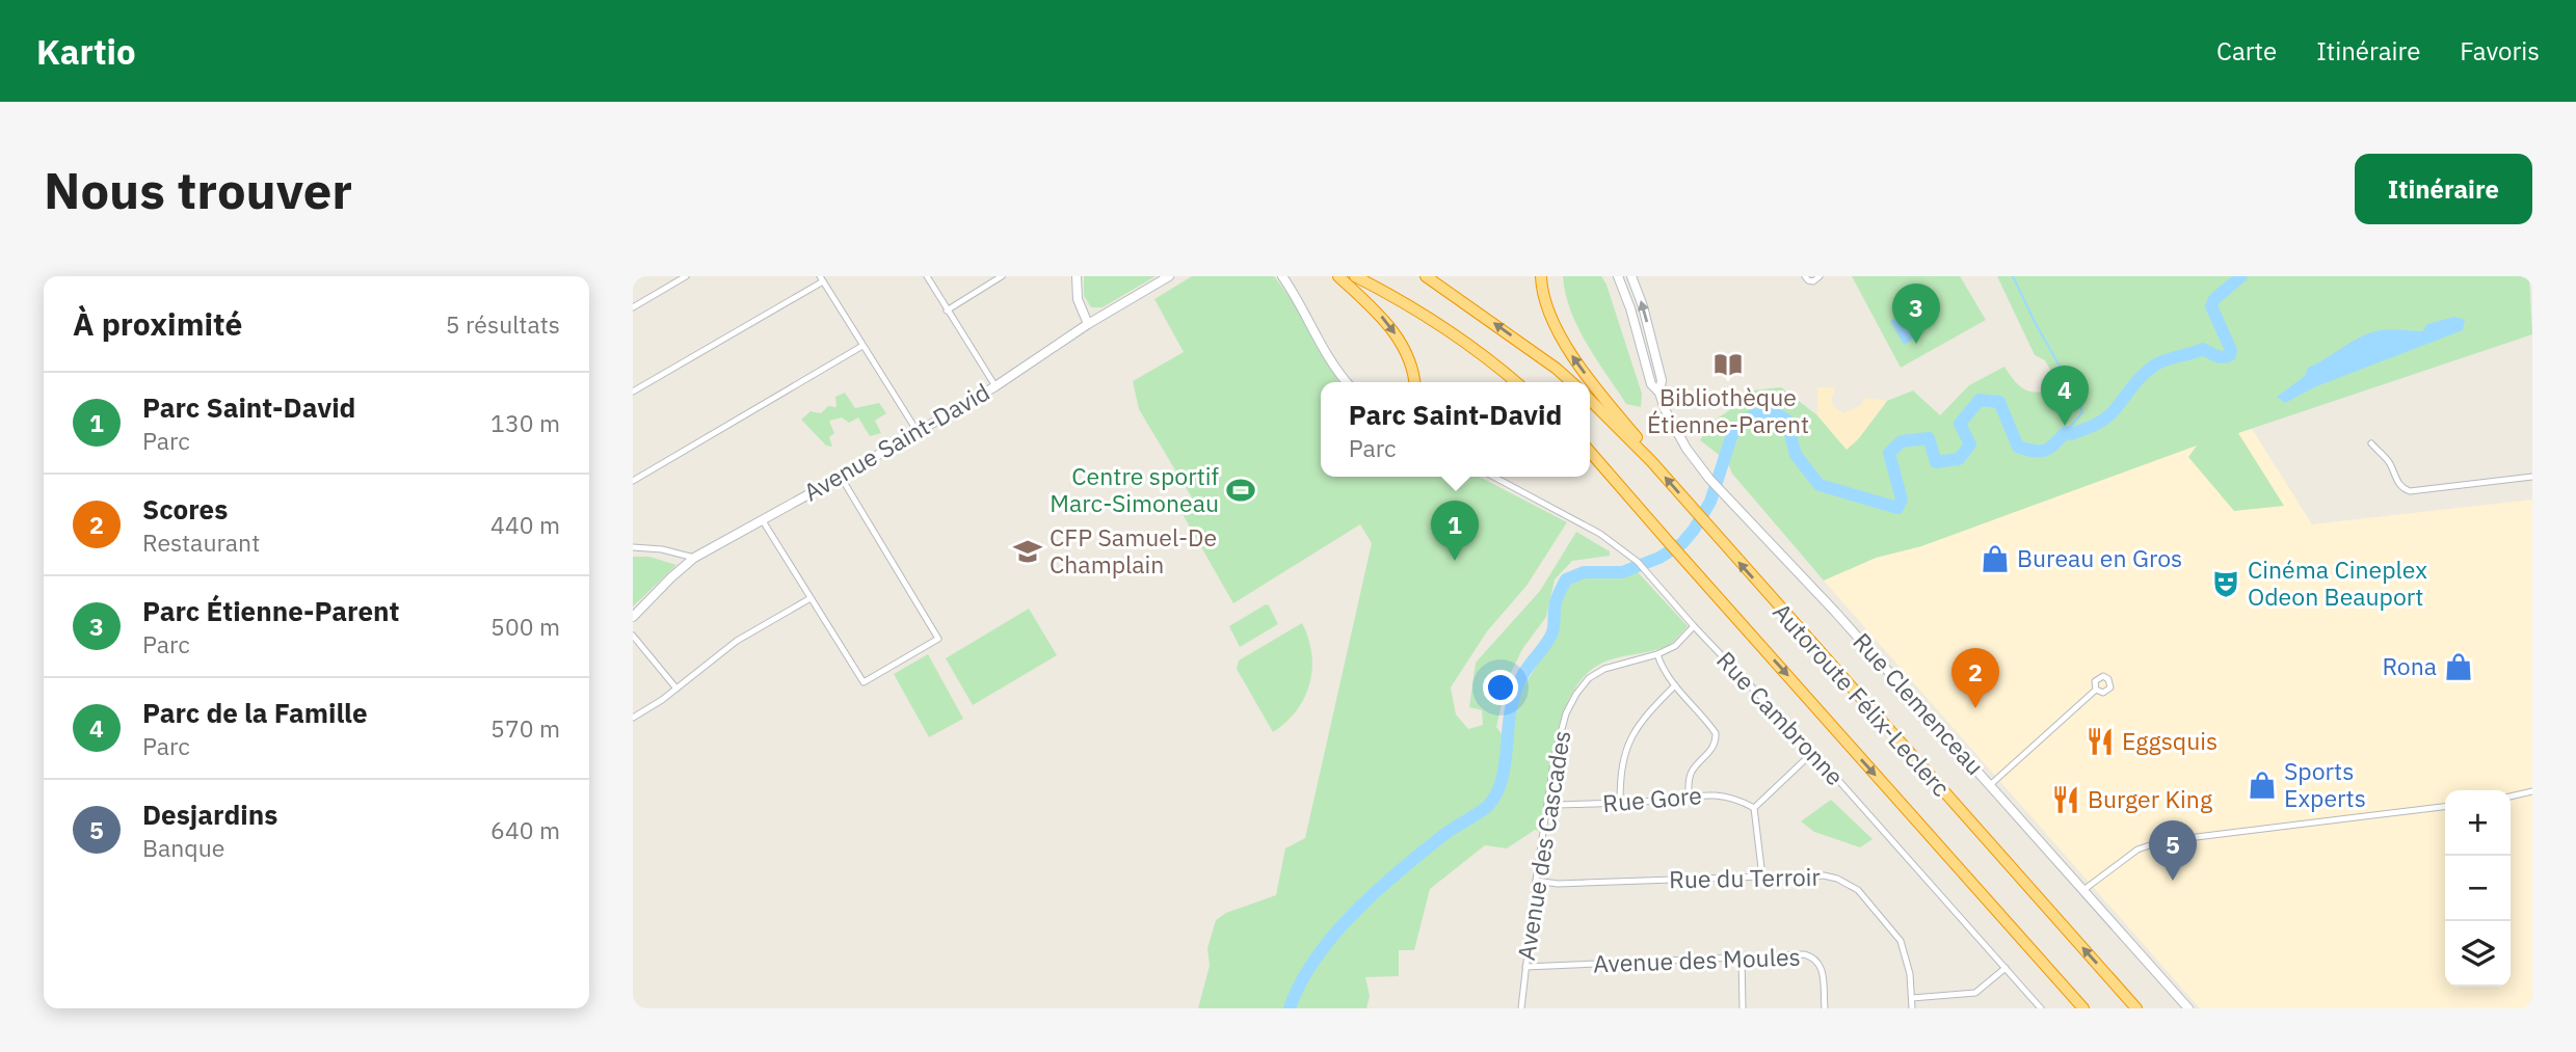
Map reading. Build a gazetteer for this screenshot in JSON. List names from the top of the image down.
{
  "streets": {
    "highway": ["Autoroute Félix-Leclerc"],
    "street": [
      "Avenue Saint-David",
      "Rue Clemenceau",
      "Rue Cambronne",
      "Rue Gore",
      "Avenue des Cascades",
      "Rue du Terroir",
      "Avenue des Moules"
    ]
  },
  "crossings": [
    ["Rue Cambronne", "Avenue des Cascades"],
    ["Rue Gore", "Avenue des Cascades"],
    ["Avenue des Cascades", "Rue du Terroir"],
    ["Avenue des Cascades", "Avenue des Moules"]
  ],
  "places": {
    "library": ["Bibliothèque Étienne-Parent"],
    "sports": ["Centre sportif Marc-Simoneau"],
    "school or university": ["CFP Samuel-De Champlain"],
    "shop": ["Bureau en Gros", "Rona", "Sports Experts"],
    "theatre": ["Cinéma Cineplex Odeon Beauport"],
    "restaurant": ["Eggsquis", "Burger King"]
  },
  "page": {
    "header": "Kartio",
    "nav": ["Carte", "Itinéraire", "Favoris"],
    "buttons": "Itinéraire",
    "title": "Nous trouver",
    "heading": ["À proximité", "5 résultats"],
    "pins": [
      "3",
      "4",
      "1",
      "2",
      "5"
    ],
    "list": [
      {
        "mark": "1",
        "name": "Parc Saint-David",
        "note": "Parc",
        "value": "130 m"
      },
      {
        "mark": "2",
        "name": "Scores",
        "note": "Restaurant",
        "value": "440 m"
      },
      {
        "mark": "3",
        "name": "Parc Étienne-Parent",
        "note": "Parc",
        "value": "500 m"
      },
      {
        "mark": "4",
        "name": "Parc de la Famille",
        "note": "Parc",
        "value": "570 m"
      },
      {
        "mark": "5",
        "name": "Desjardins",
        "note": "Banque",
        "value": "640 m"
      }
    ],
    "popup": ["Parc Saint-David", "Parc"],
    "map_buttons": ["+", "−"]
  }
}
